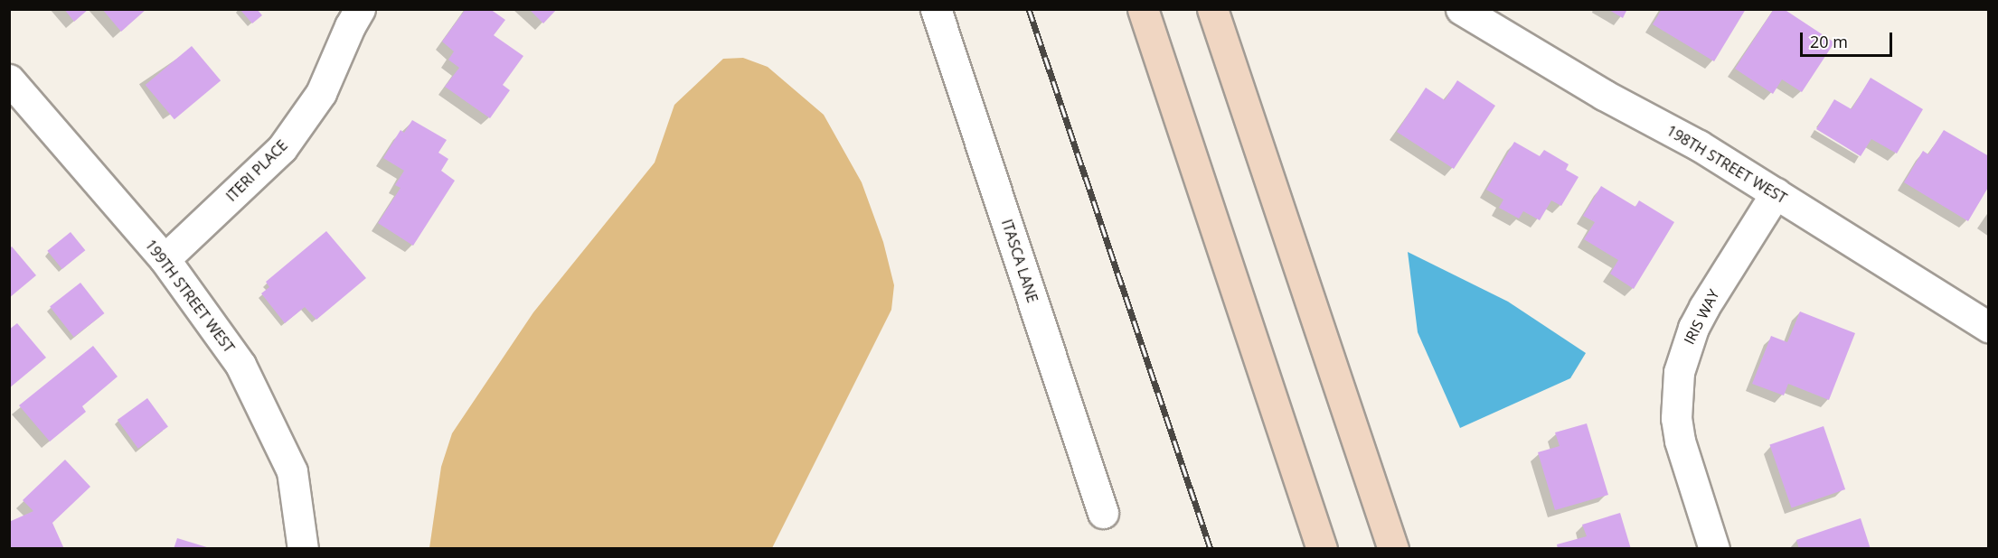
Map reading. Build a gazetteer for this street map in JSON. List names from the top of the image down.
{
  "streets": {
    "street": [
      "198TH STREET WEST",
      "ITERI PLACE",
      "ITASCA LANE",
      "199TH STREET WEST",
      "IRIS WAY"
    ]
  },
  "crossings": [
    ["198TH STREET WEST", "IRIS WAY"],
    ["ITERI PLACE", "199TH STREET WEST"]
  ],
  "scale_bar": "20 m"
}
